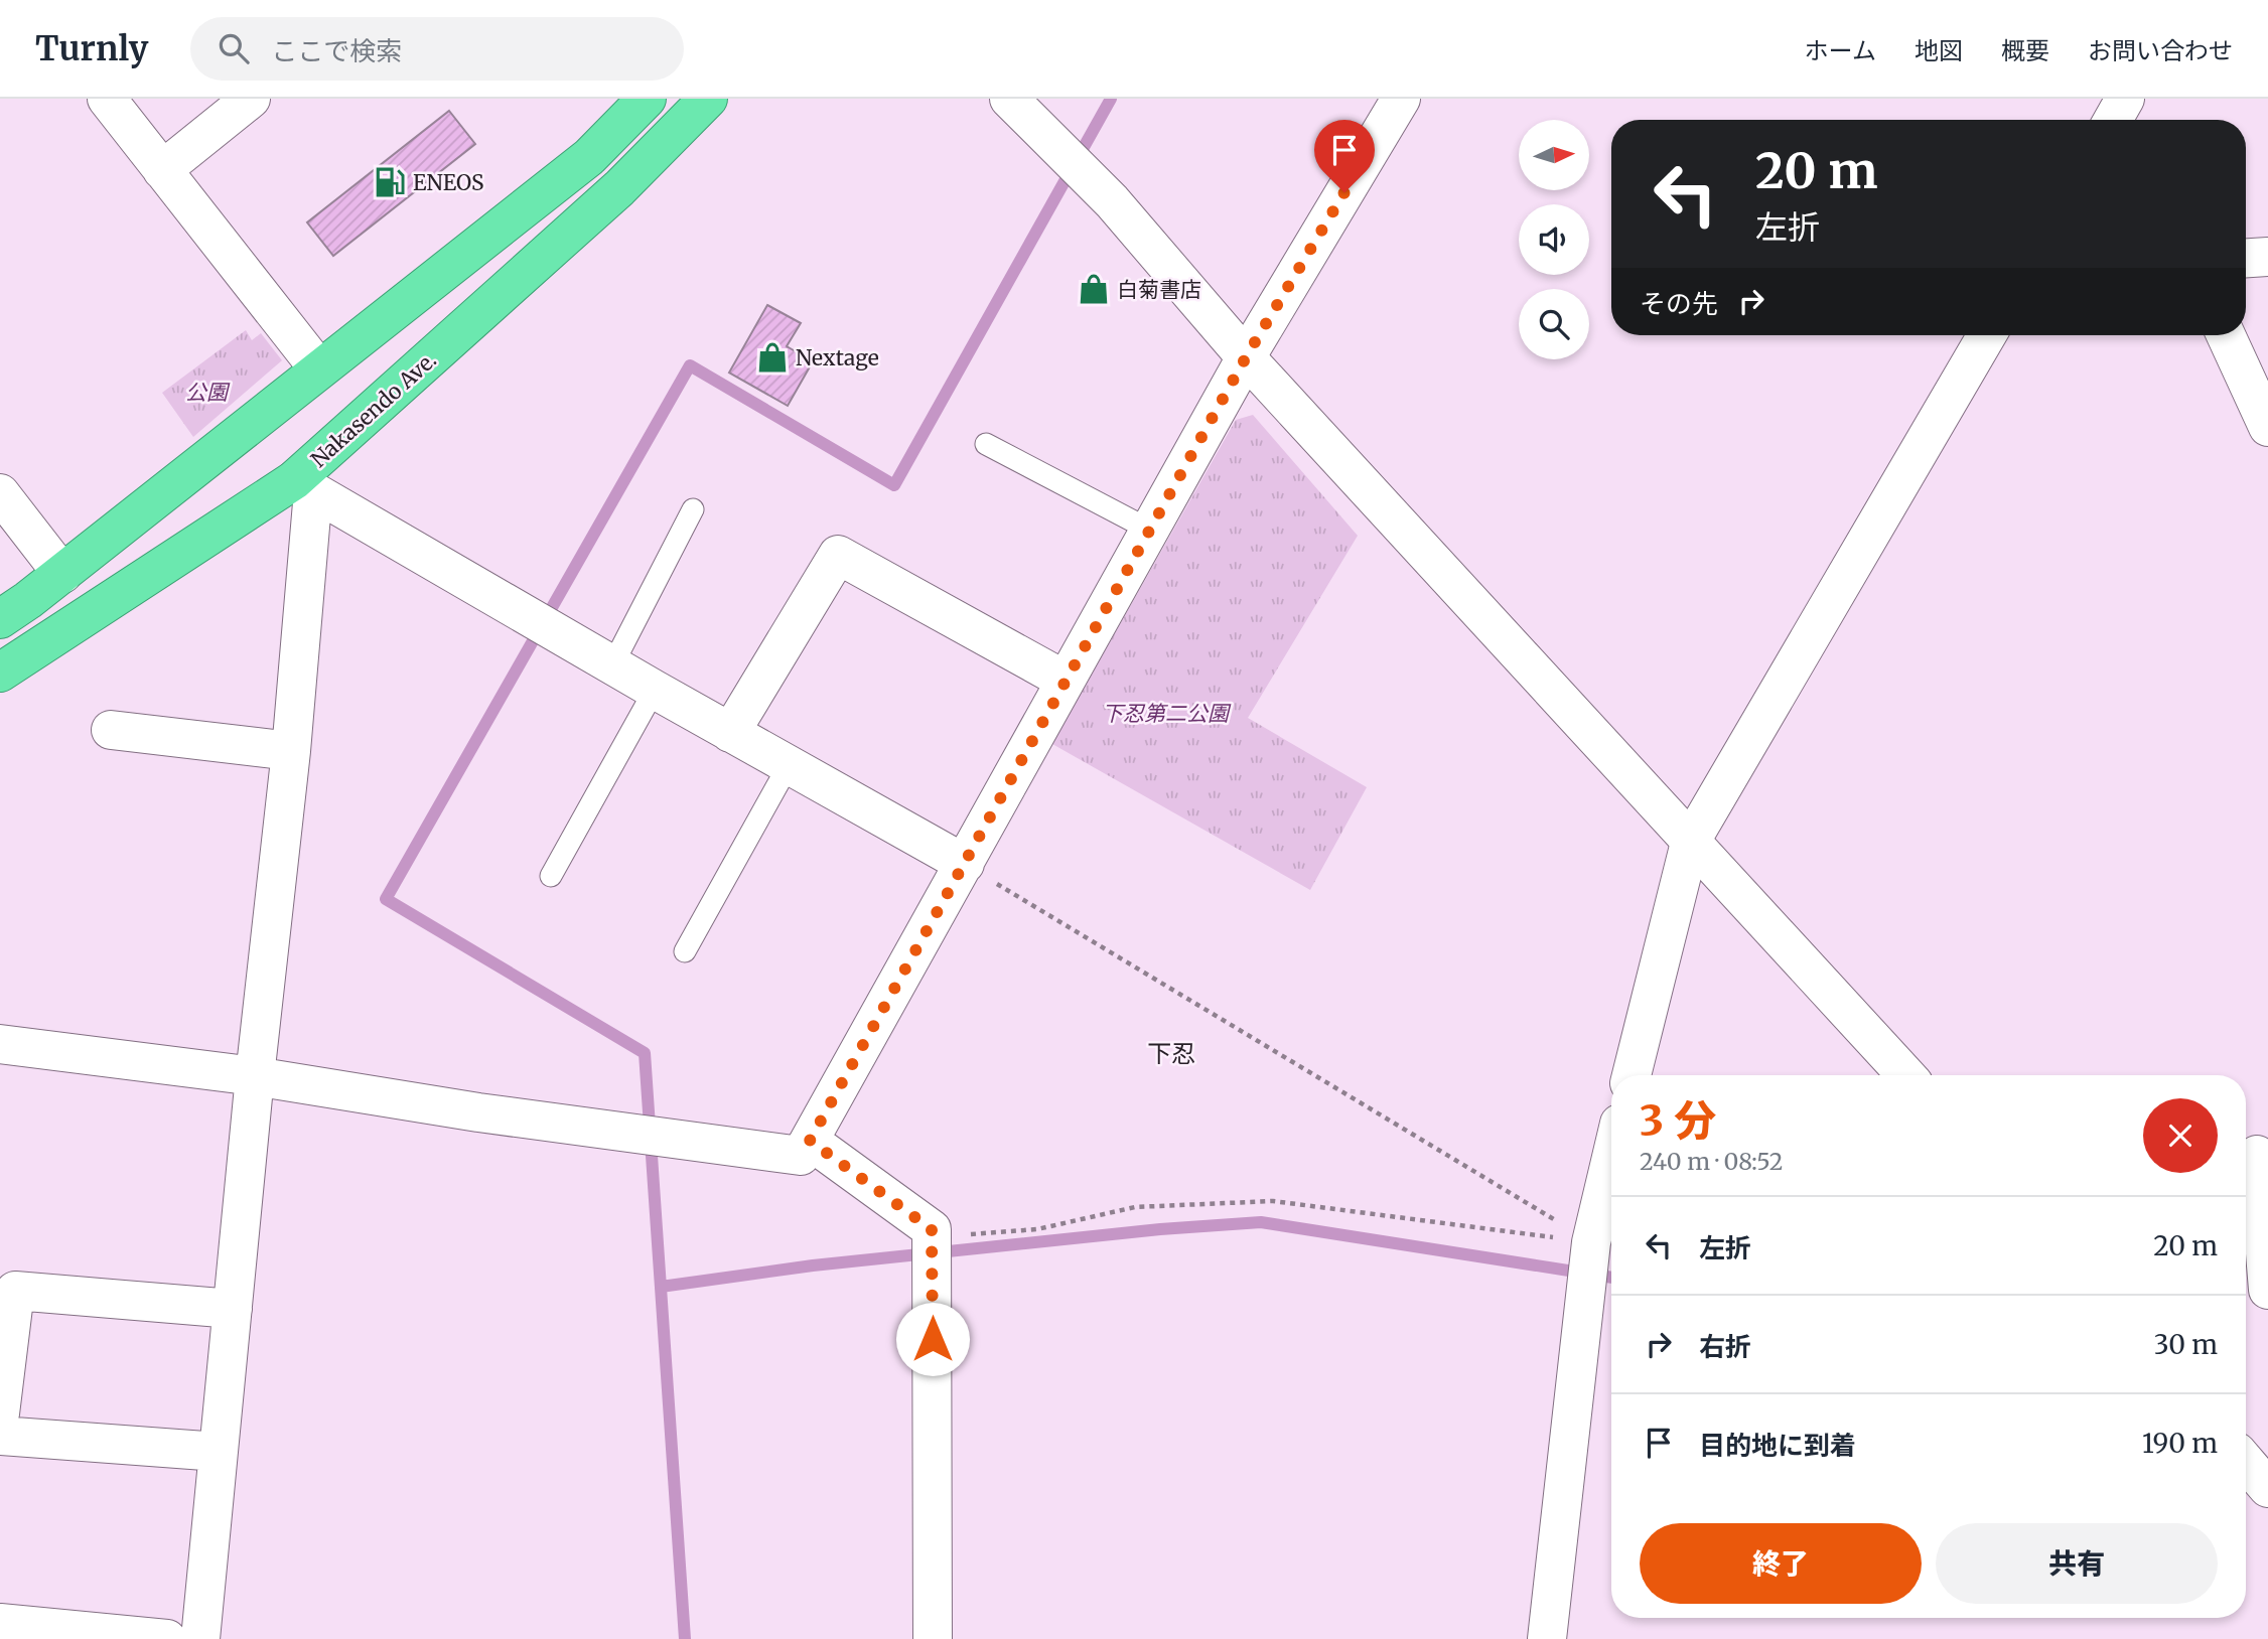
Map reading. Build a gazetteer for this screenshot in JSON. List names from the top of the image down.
{
  "streets": {
    "highway": ["Nakasendo Ave."]
  },
  "districts": ["下忍"],
  "parks": ["公園", "下忍第二公園"],
  "places": {
    "fuel station": ["ENEOS"],
    "shop": ["白菊書店", "Nextage"]
  },
  "north": "right",
  "page": {
    "header": "Turnly",
    "search": "ここで検索",
    "nav": [
      "ホーム",
      "地図",
      "概要",
      "お問い合わせ"
    ],
    "turn": ["20 m", "左折"],
    "then": "その先",
    "heading": ["3 分", "240 m · 08:52"],
    "list": [
      {
        "name": "左折",
        "value": "20 m"
      },
      {
        "name": "右折",
        "value": "30 m"
      },
      {
        "name": "目的地に到着",
        "value": "190 m"
      }
    ],
    "buttons": ["終了", "共有"]
  }
}
